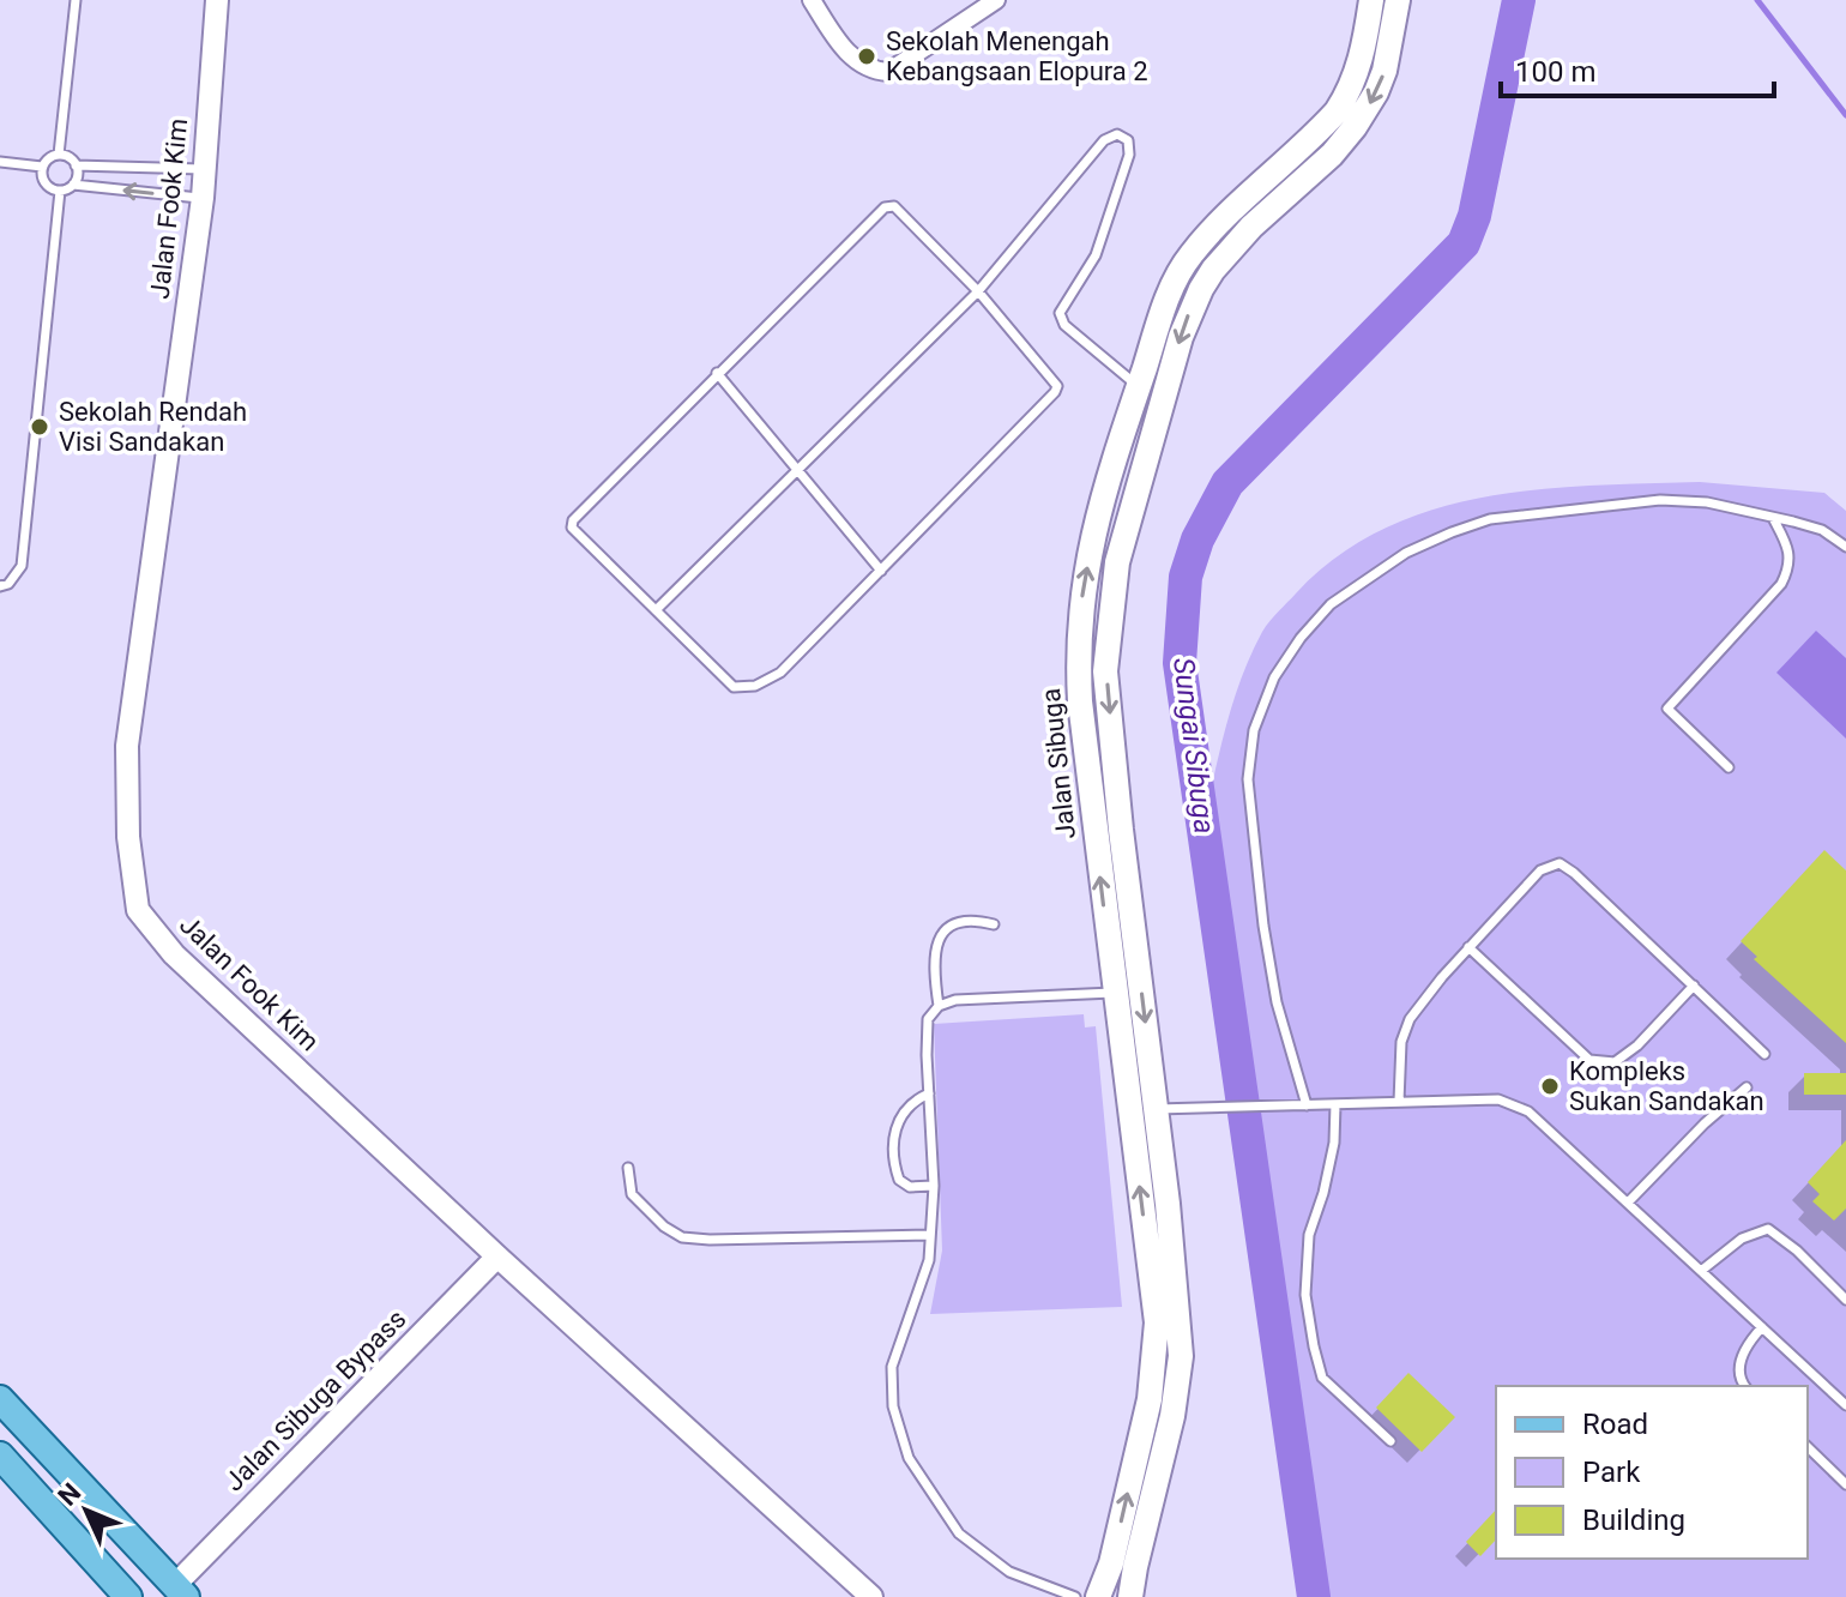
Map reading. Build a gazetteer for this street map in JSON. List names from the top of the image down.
{
  "streets": {
    "main road": ["Jalan Sibuga"],
    "street": ["Jalan Fook Kim", "Jalan Sibuga Bypass"]
  },
  "crossings": [
    ["Jalan Fook Kim", "Jalan Sibuga Bypass"]
  ],
  "water": ["Sungai Sibuga"],
  "places": ["Sekolah Menengah Kebangsaan Elopura 2", "Sekolah Rendah Visi Sandakan", "Kompleks Sukan Sandakan"],
  "legend": ["Road", "Park", "Building"],
  "scale_bar": "100 m",
  "north": "top left"
}
